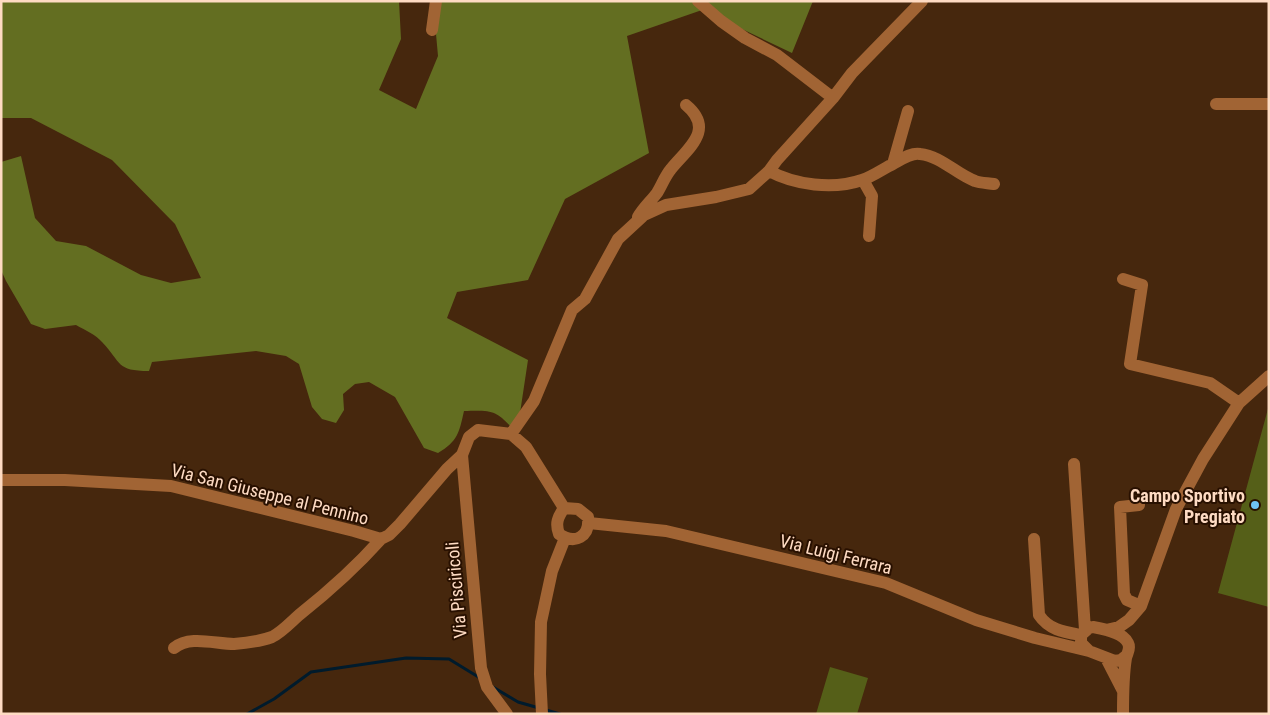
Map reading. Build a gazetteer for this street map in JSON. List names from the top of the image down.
{
  "streets": {
    "street": ["Via San Giuseppe al Pennino", "Via Luigi Ferrara", "Via Pisciricoli"]
  },
  "crossings": [
    ["Via San Giuseppe al Pennino", "Via Pisciricoli"]
  ],
  "places": ["Campo Sportivo Pregiato"]
}
